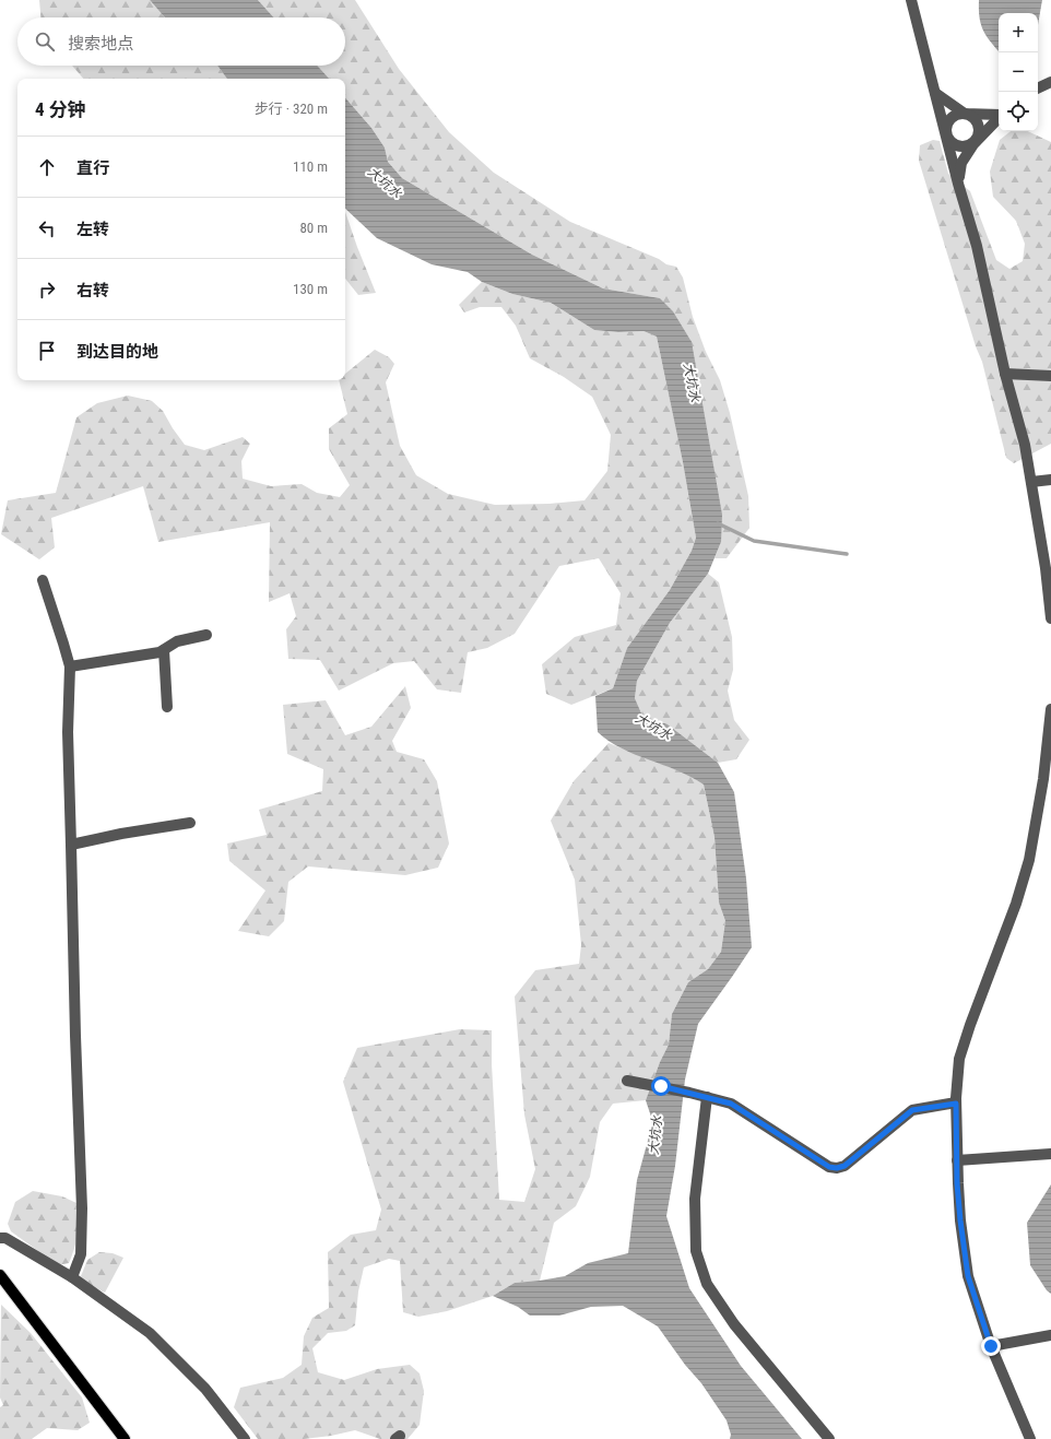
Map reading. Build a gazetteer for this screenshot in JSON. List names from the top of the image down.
{
  "water": ["大坑水"],
  "page": {
    "map_buttons": ["+", "−"],
    "search": "搜索地点",
    "heading": ["4 分钟", "步行 · 320 m"],
    "list": [
      ["直行", "110 m"],
      ["左转", "80 m"],
      ["右转", "130 m"],
      "到达目的地"
    ]
  }
}
